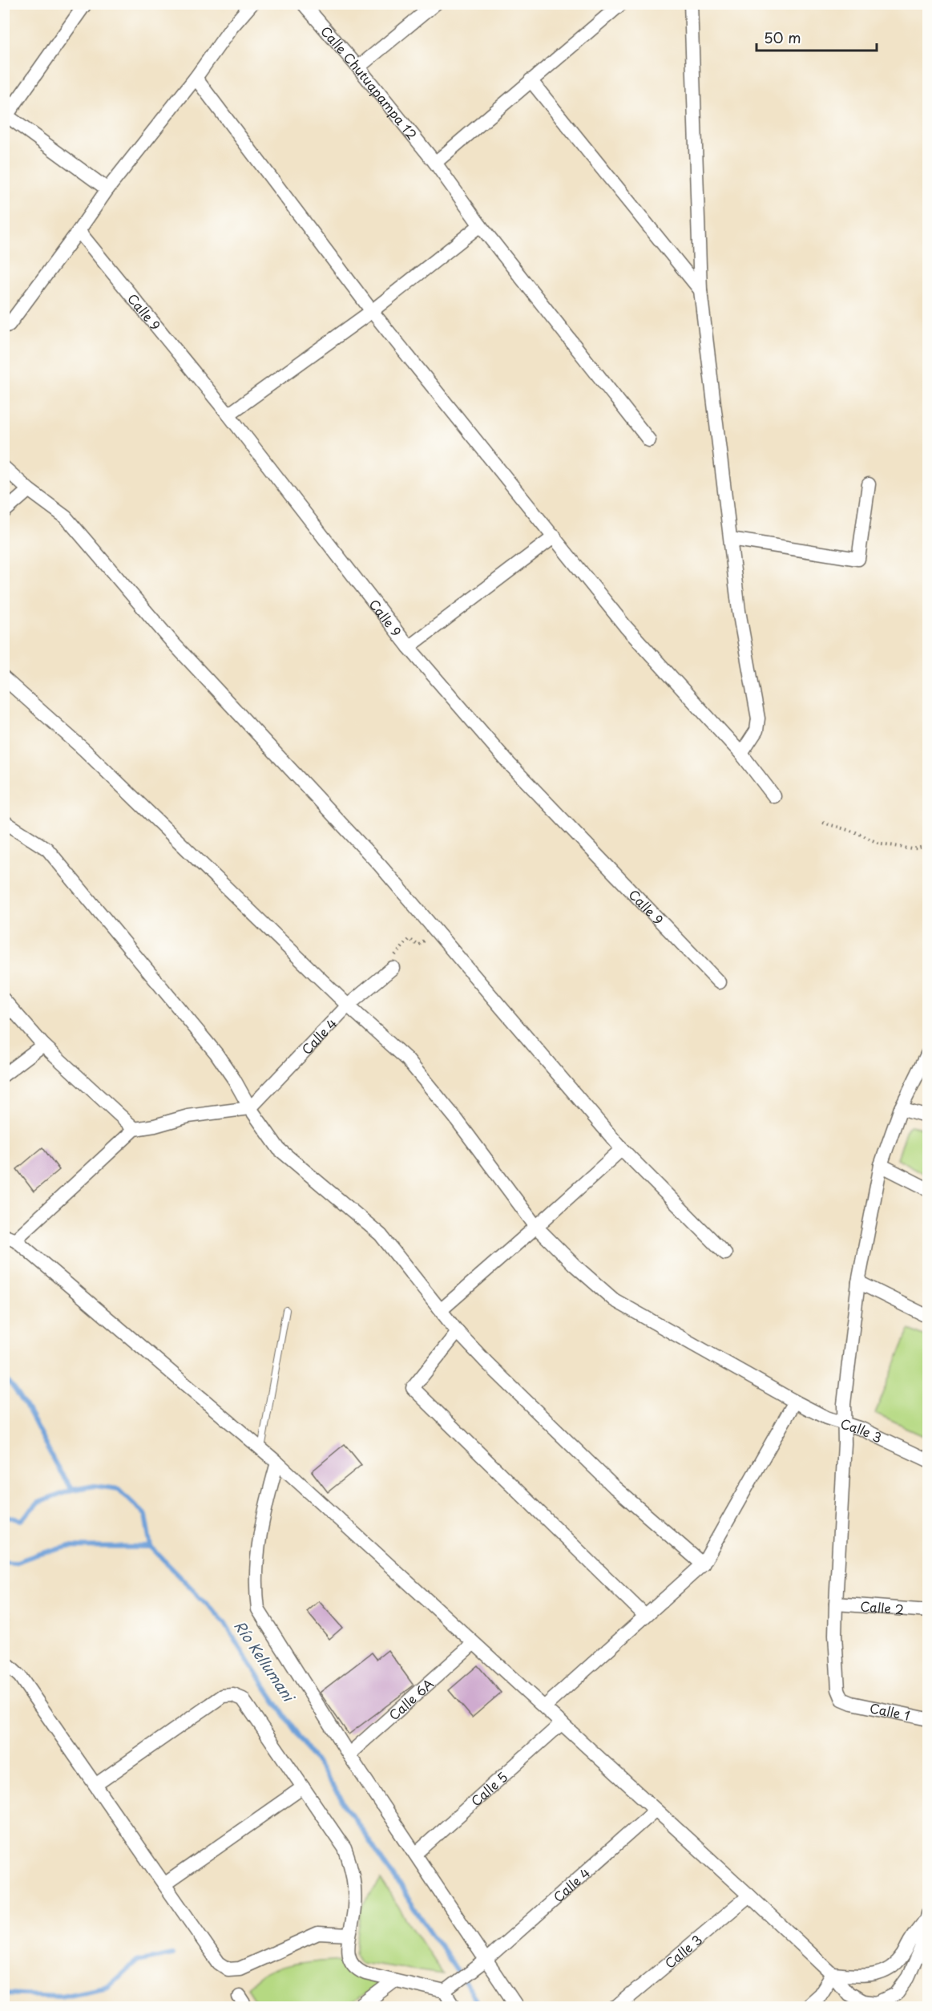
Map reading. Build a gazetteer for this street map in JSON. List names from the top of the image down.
{
  "streets": {
    "street": [
      "Calle Chutuapampa 12",
      "Calle 9",
      "Calle 4",
      "Calle 3",
      "Calle 2",
      "Calle 6A",
      "Calle 1",
      "Calle 5"
    ]
  },
  "crossings": [
    ["Calle 4", "Calle 3"],
    ["Calle 2", "Calle 1"]
  ],
  "water": ["Río Kellumani"],
  "scale_bar": "50 m"
}
